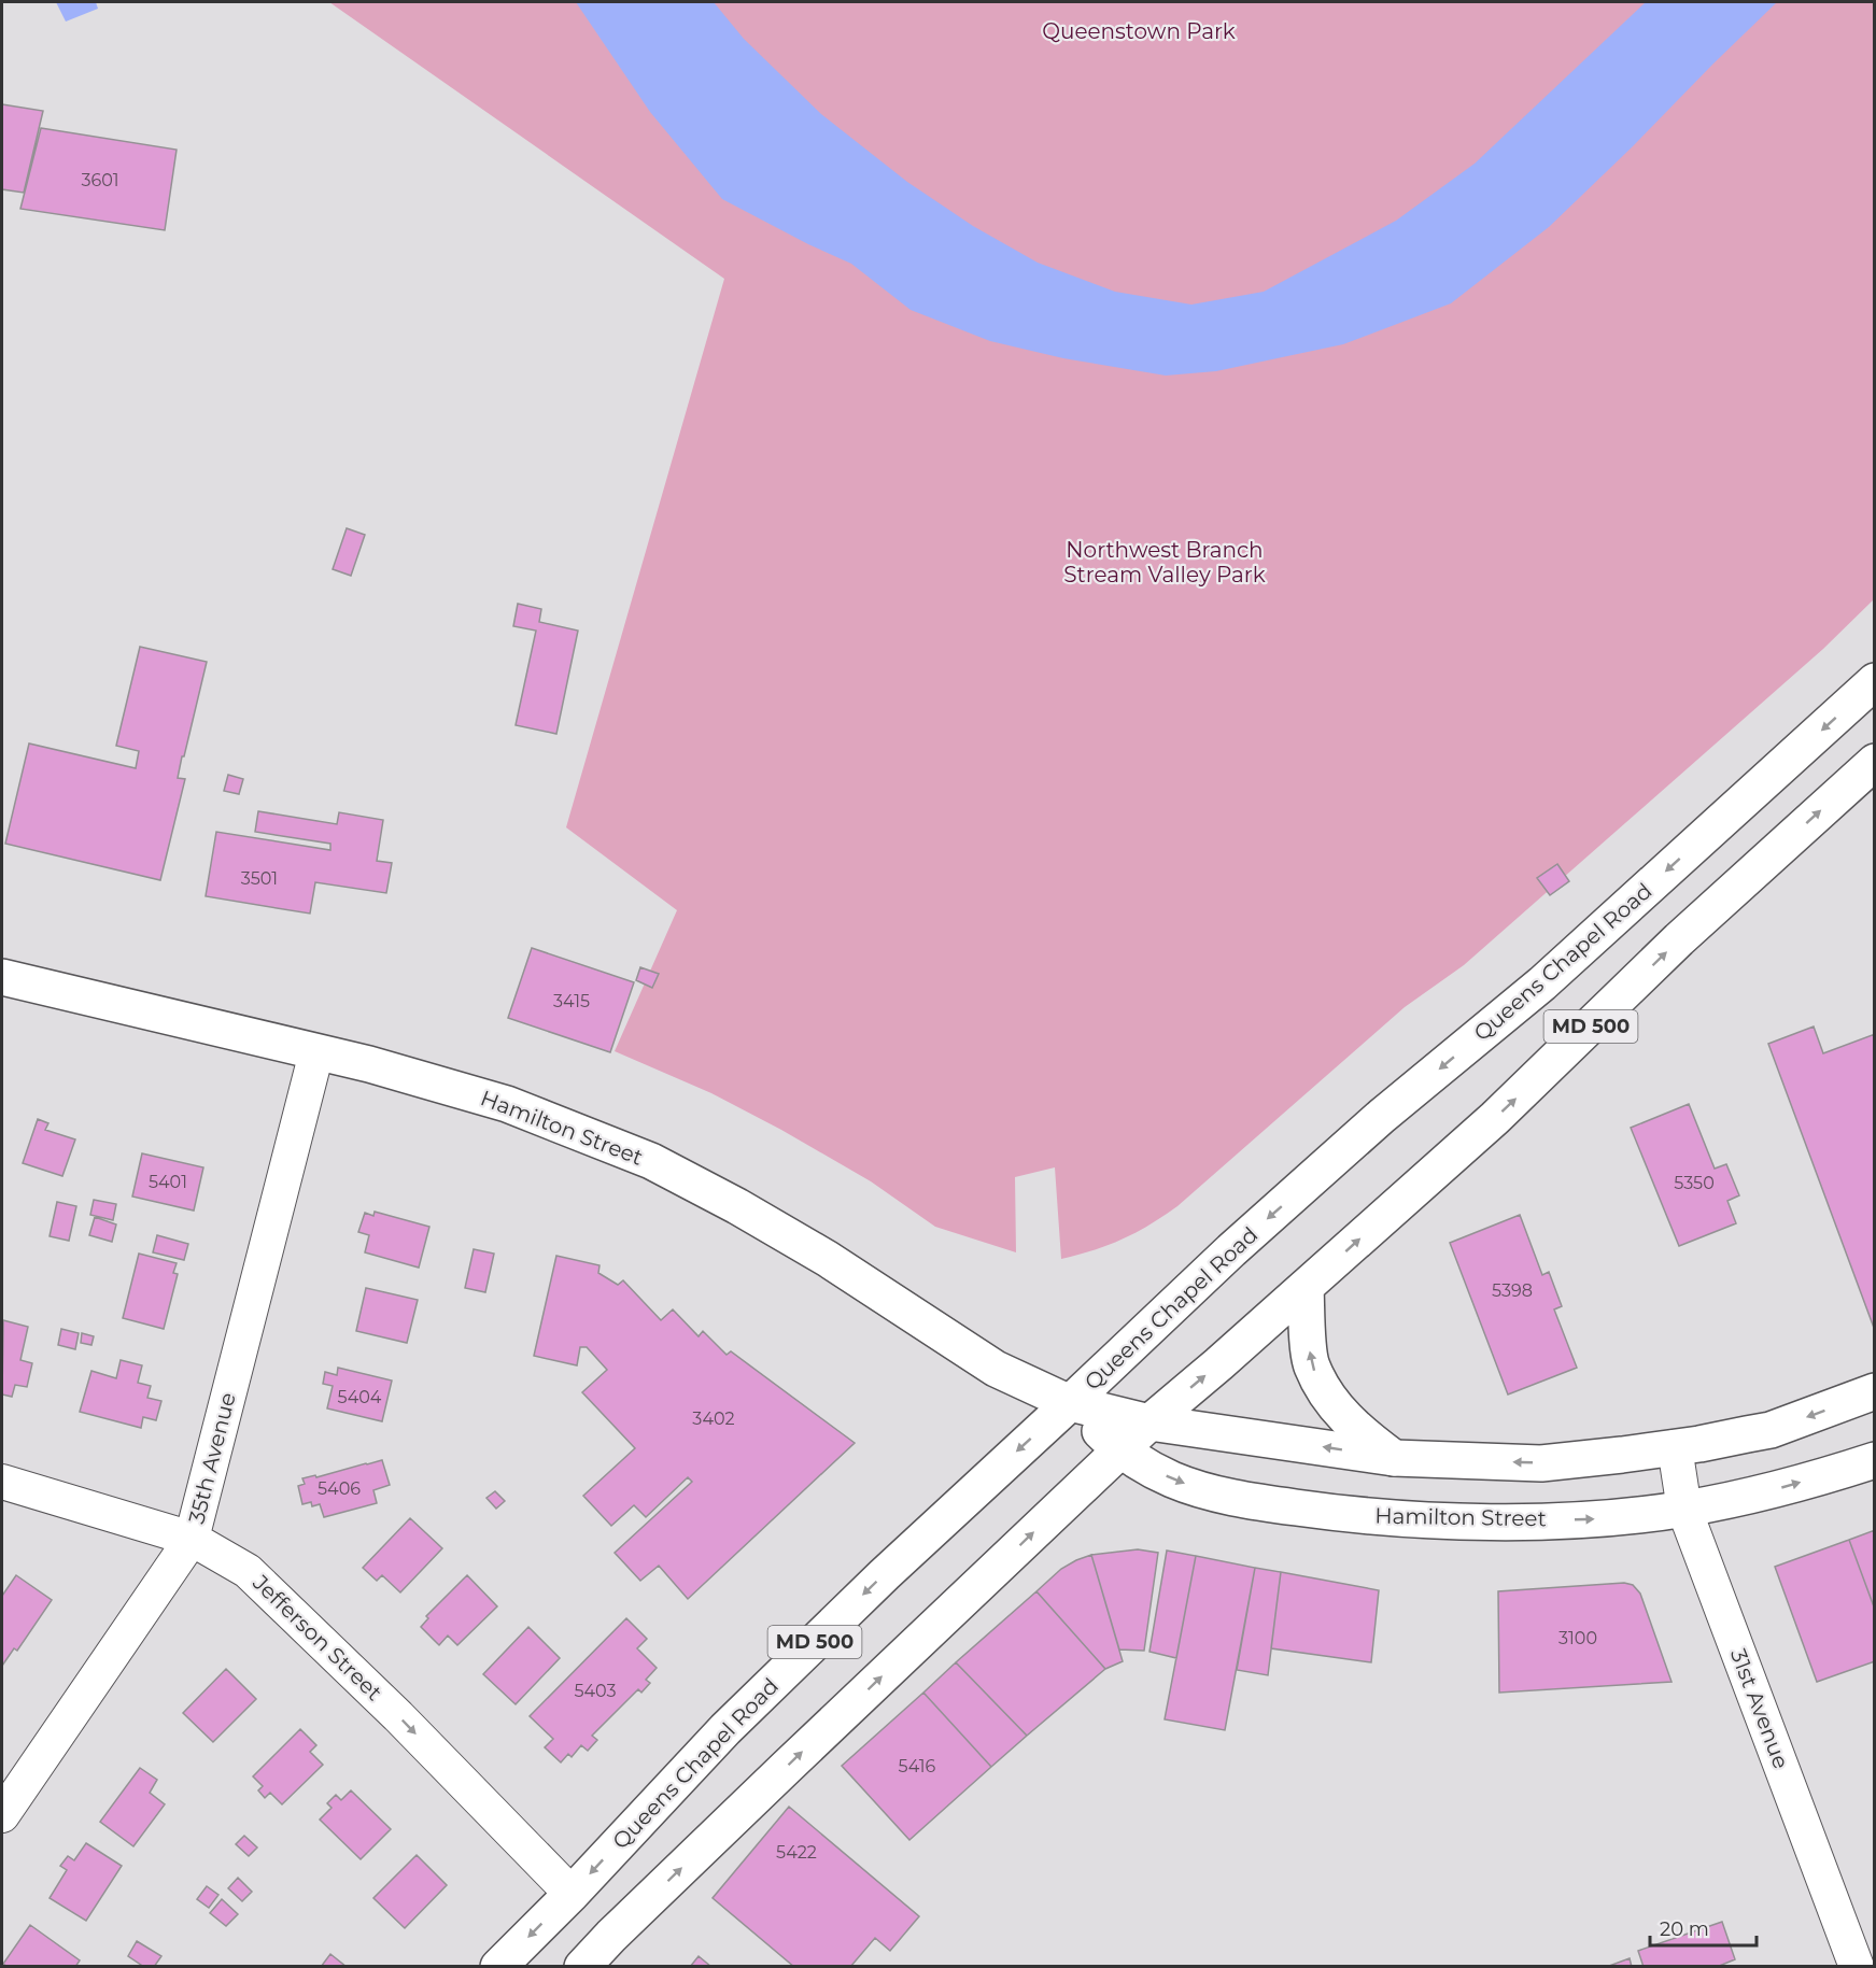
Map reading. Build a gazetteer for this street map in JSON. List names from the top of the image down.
{
  "streets": {
    "main road": ["Queens Chapel Road", "MD 500", "Hamilton Street"],
    "street": ["35th Avenue", "Jefferson Street", "31st Avenue"]
  },
  "crossings": [
    ["Queens Chapel Road", "Hamilton Street"],
    ["Queens Chapel Road", "Jefferson Street"],
    ["MD 500", "Hamilton Street"],
    ["Hamilton Street", "35th Avenue"],
    ["Hamilton Street", "31st Avenue"],
    ["35th Avenue", "Jefferson Street"]
  ],
  "one_way": ["Jefferson Street"],
  "parks": ["Queenstown Park", "Northwest Branch Stream Valley Park"],
  "house_numbers": [
    "3601",
    "3501",
    "3415",
    "5401",
    "5350",
    "5398",
    "5404",
    "3402",
    "5406",
    "3100",
    "5403",
    "5416",
    "5422"
  ],
  "scale_bar": "20 m"
}
